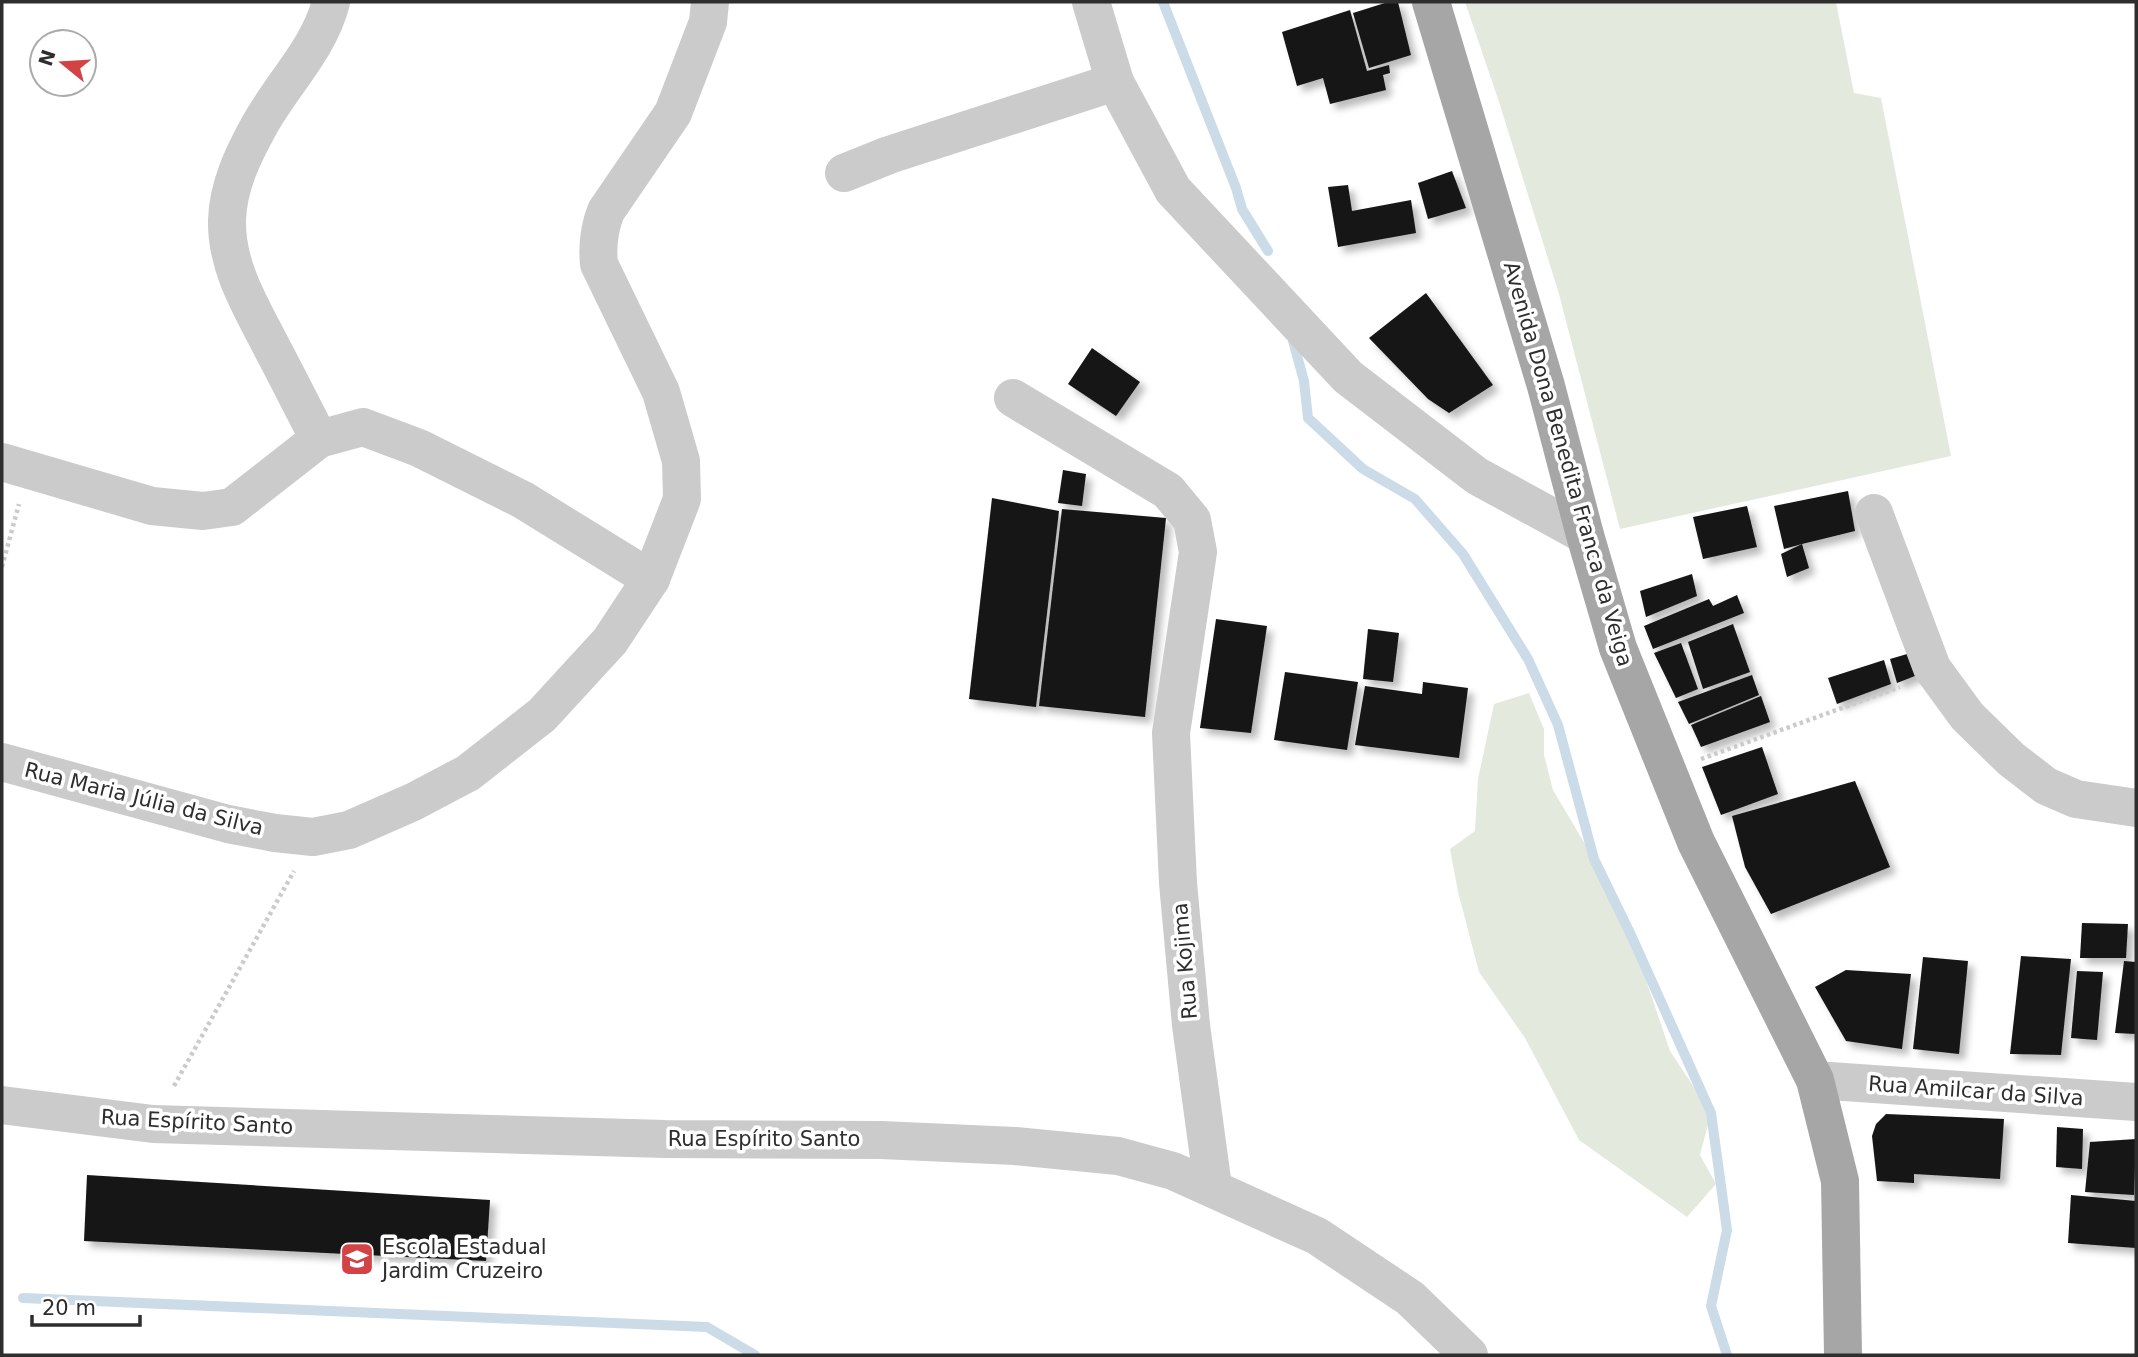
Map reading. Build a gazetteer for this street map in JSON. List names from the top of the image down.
{
  "streets": {
    "main road": ["Avenida Dona Benedita Franca da Veiga"],
    "street": [
      "Rua Maria Júlia da Silva",
      "Rua Kojima",
      "Rua Amilcar da Silva",
      "Rua Espírito Santo"
    ]
  },
  "crossings": [
    ["Avenida Dona Benedita Franca da Veiga", "Rua Amilcar da Silva"],
    ["Rua Kojima", "Rua Espírito Santo"]
  ],
  "places": {
    "school or university": ["Escola Estadual Jardim Cruzeiro"]
  },
  "scale_bar": "20 m",
  "north": "left"
}
